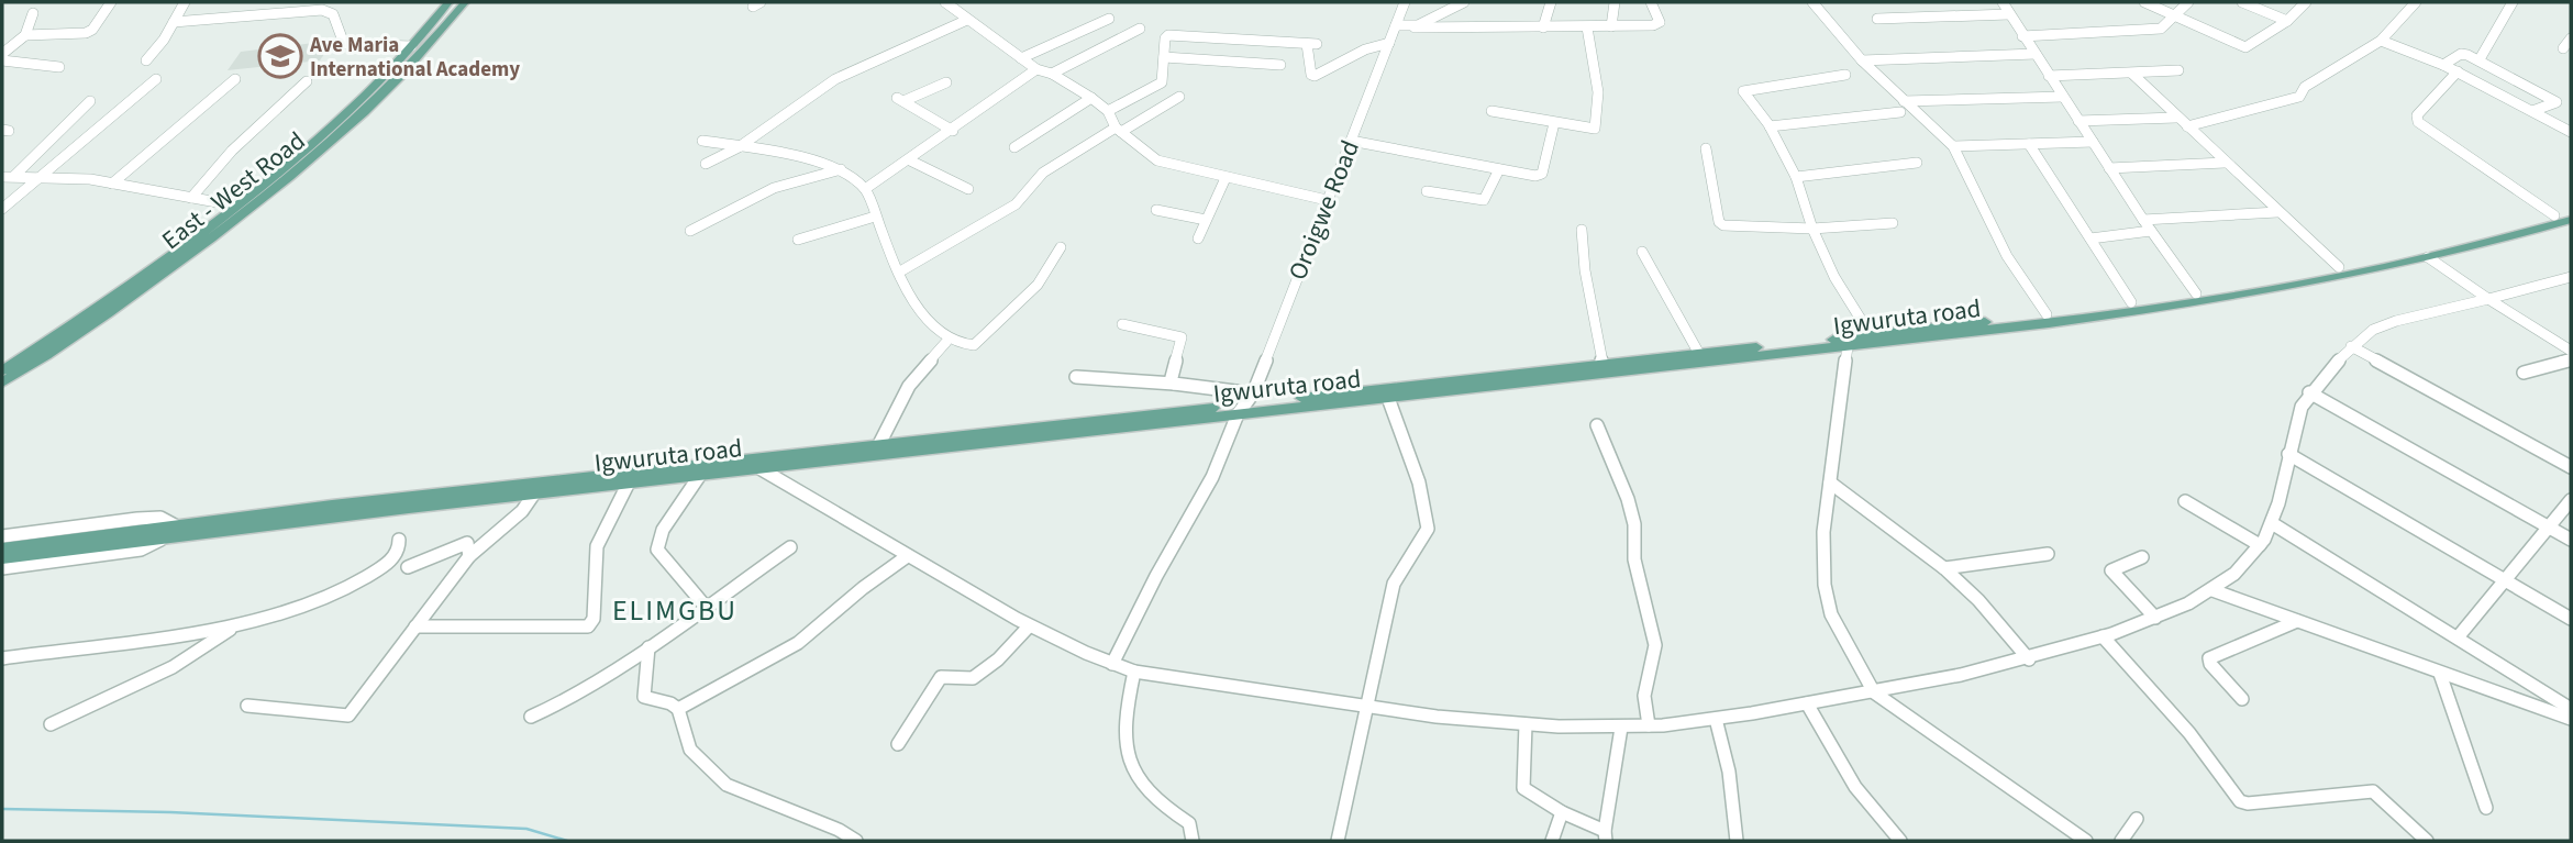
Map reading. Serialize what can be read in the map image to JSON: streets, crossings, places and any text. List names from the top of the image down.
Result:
{
  "streets": {
    "main road": ["East - West Road", "Igwuruta road"],
    "street": ["Oroigwe Road"]
  },
  "crossings": [
    ["Oroigwe Road", "Igwuruta road"]
  ],
  "districts": ["ELIMGBU"],
  "places": {
    "school or university": ["Ave Maria International Academy"]
  }
}
